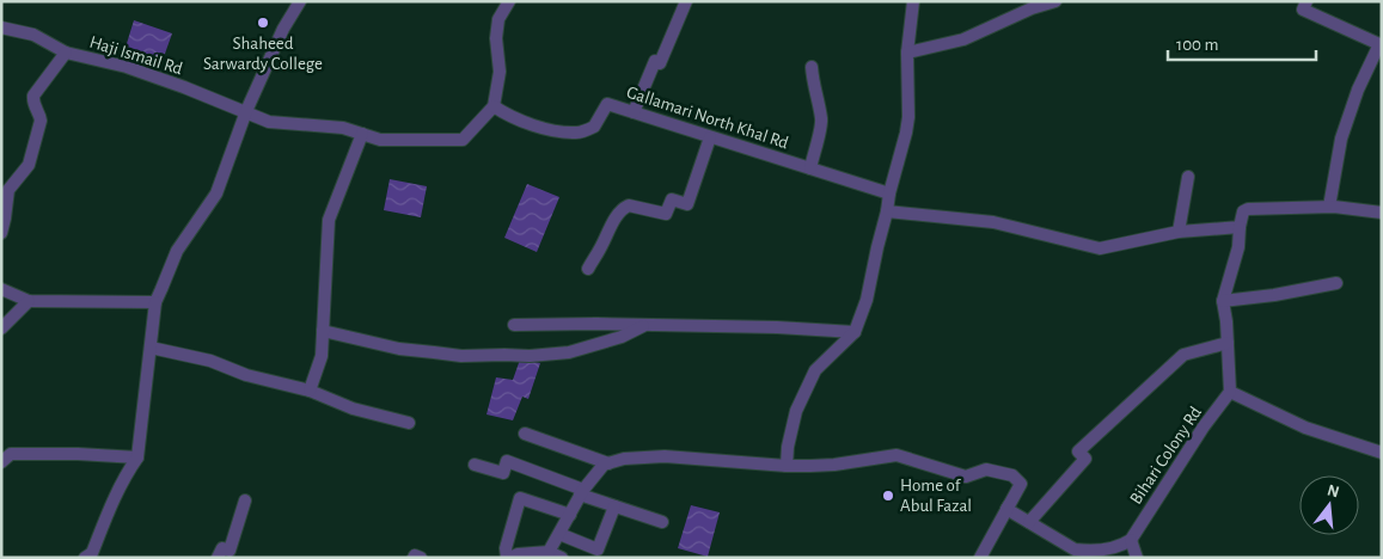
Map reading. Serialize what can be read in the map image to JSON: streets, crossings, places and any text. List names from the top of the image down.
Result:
{
  "streets": {
    "street": ["Haji Ismail Rd", "Gallamari North Khal Rd", "Bihari Colony Rd"]
  },
  "crossings": [
    ["Haji Ismail Rd", "Gallamari North Khal Rd"]
  ],
  "places": ["Shaheed Sarwardy College", "Home of Abul Fazal"],
  "scale_bar": "100 m",
  "north": "top"
}
